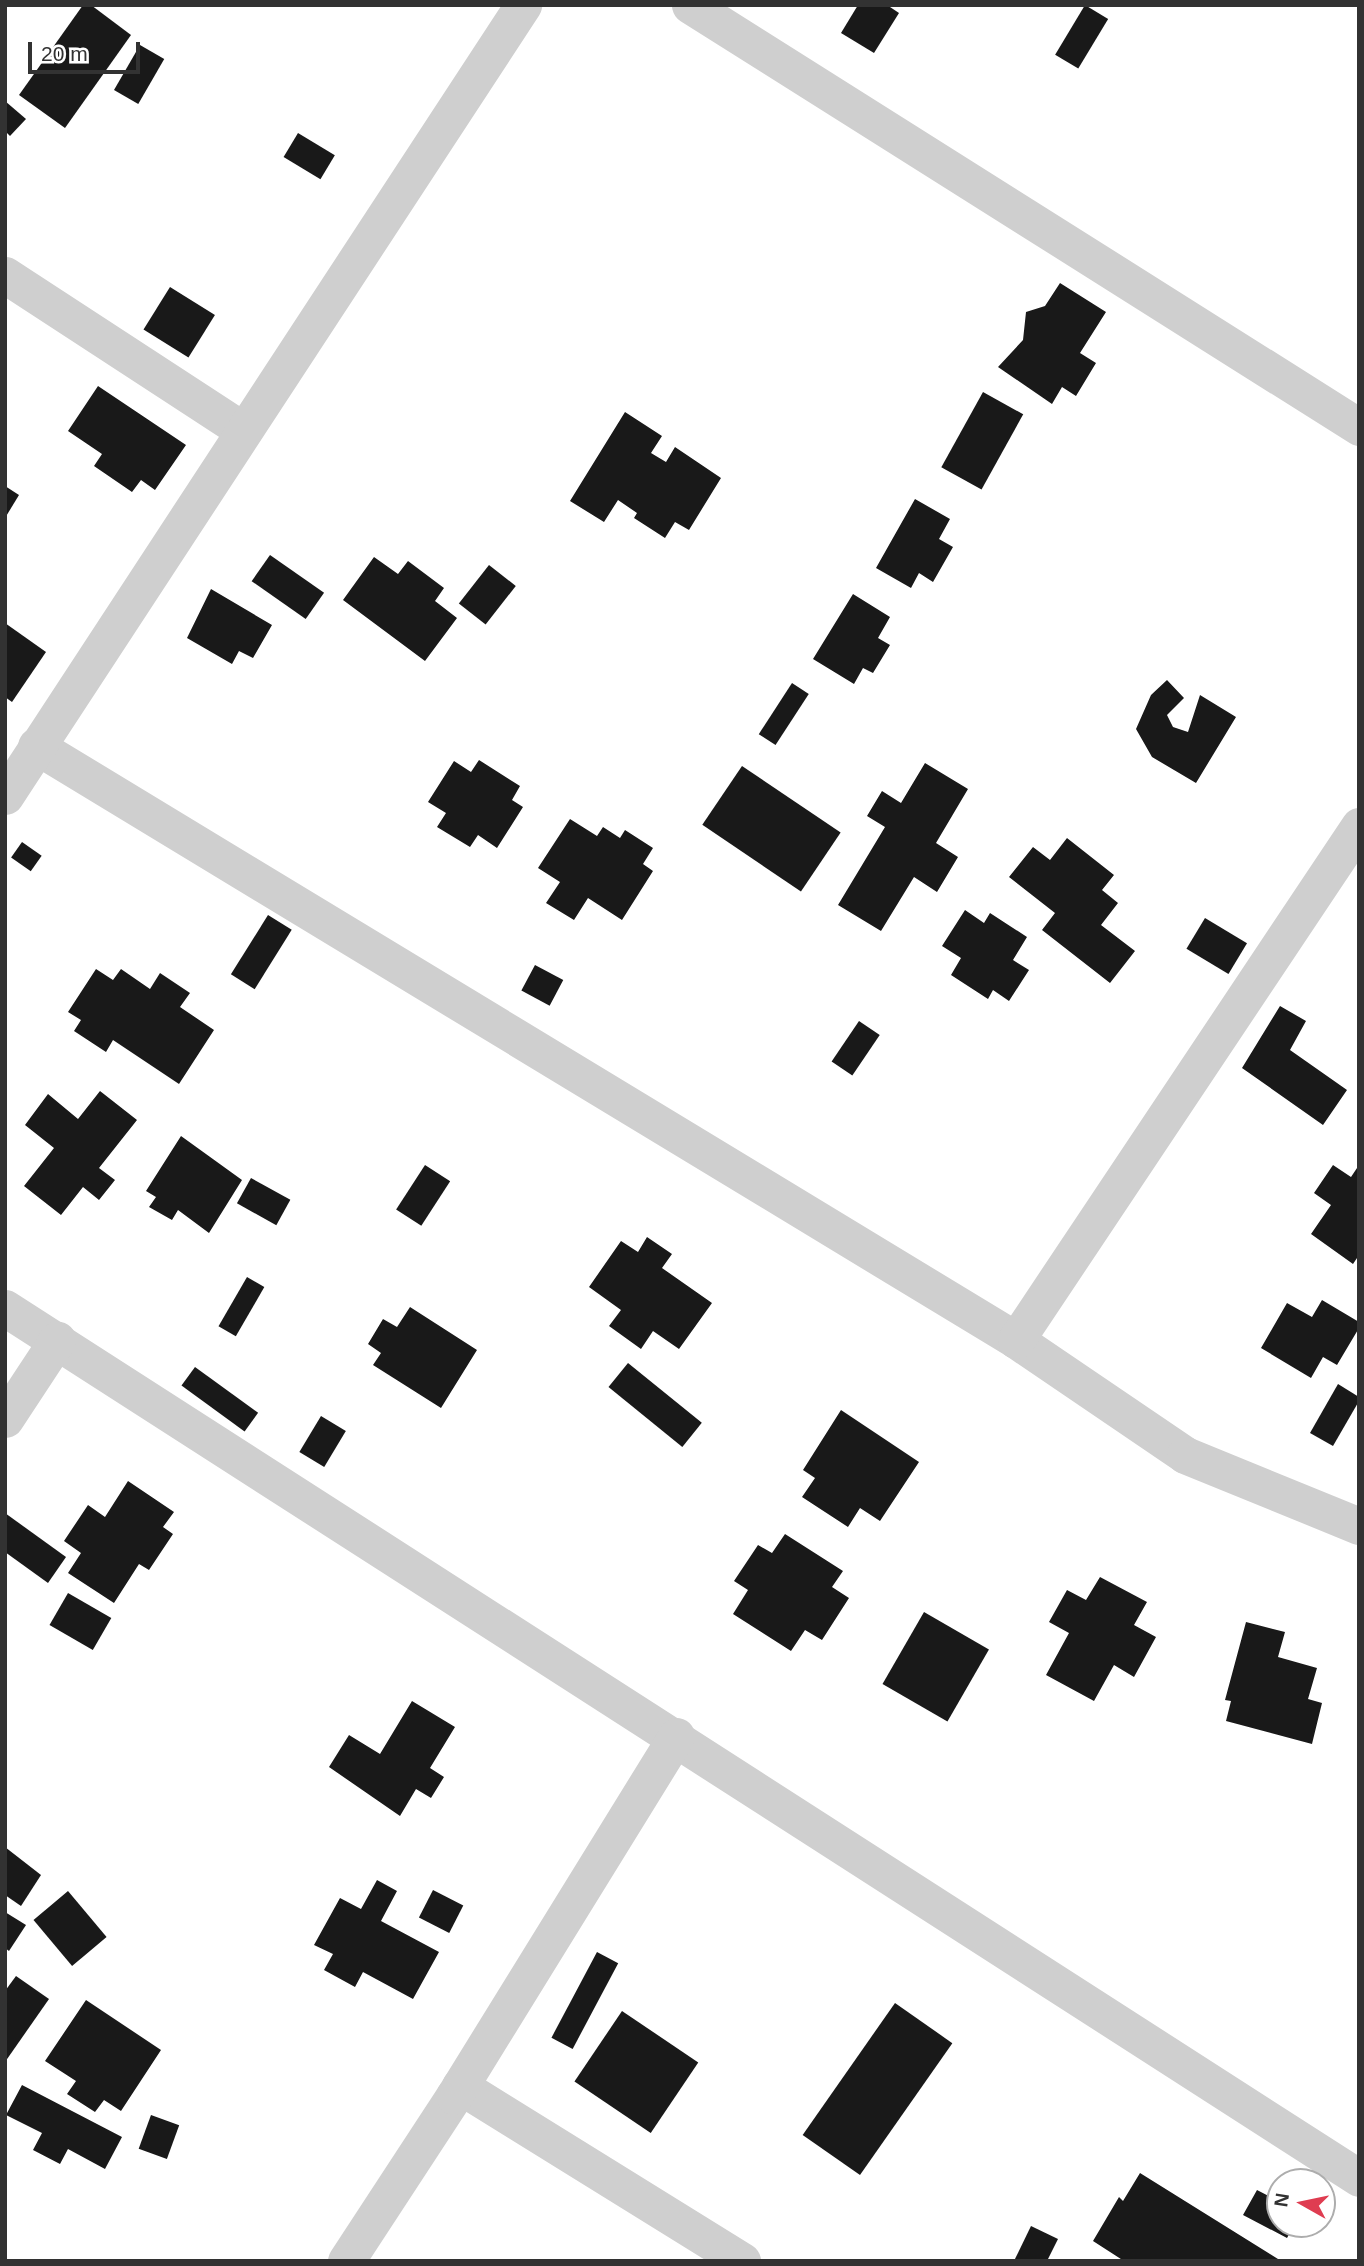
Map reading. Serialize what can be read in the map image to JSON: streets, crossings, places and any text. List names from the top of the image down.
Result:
{
  "scale_bar": "20 m",
  "north": "left"
}
